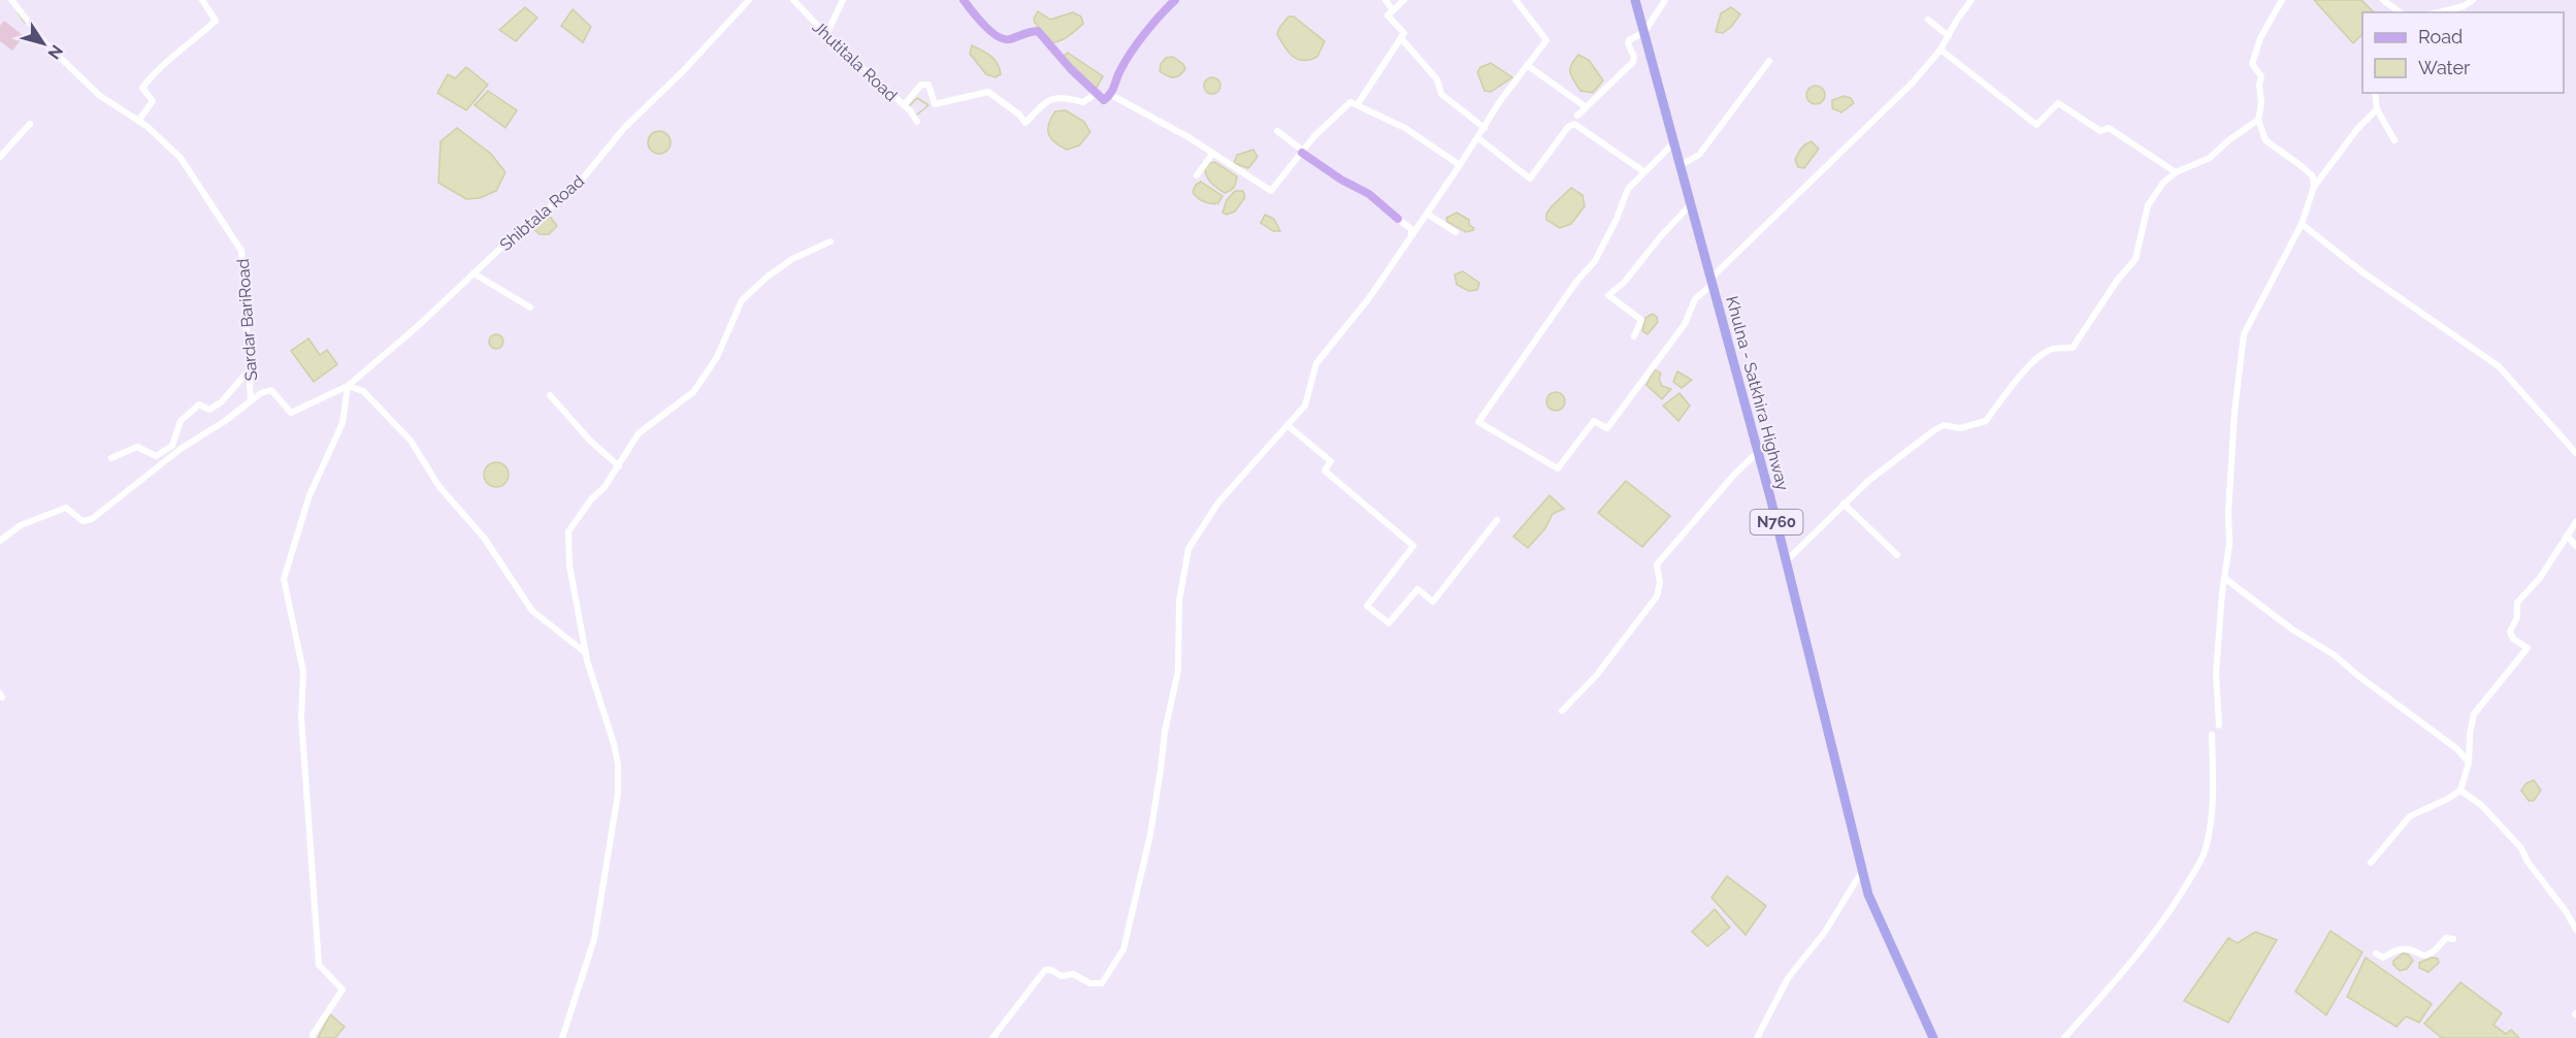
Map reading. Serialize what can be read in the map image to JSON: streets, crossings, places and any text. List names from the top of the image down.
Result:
{
  "streets": {
    "highway": ["Khulna - Satkhira Highway", "N760"],
    "street": ["Jhutitala Road", "Shibtala Road", "Sardar BariRoad"]
  },
  "crossings": [
    ["Shibtala Road", "Sardar BariRoad"]
  ],
  "legend": ["Road", "Water"],
  "north": "bottom right"
}
